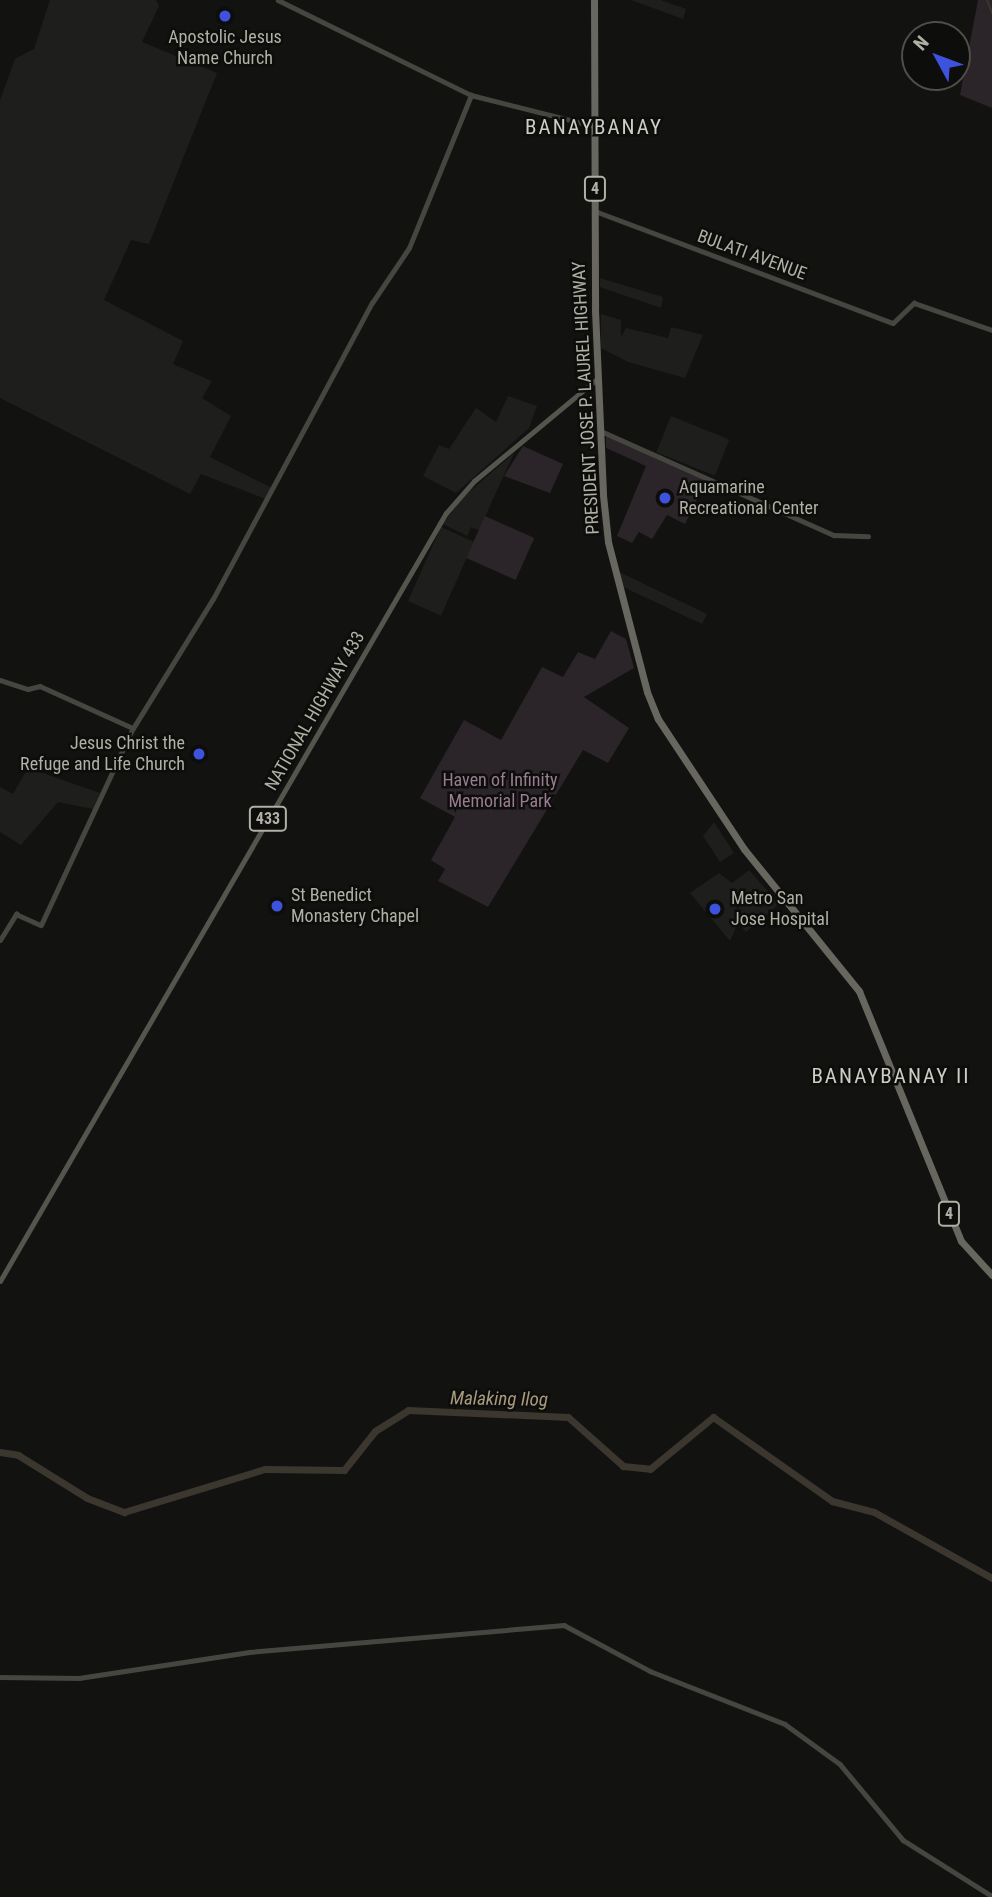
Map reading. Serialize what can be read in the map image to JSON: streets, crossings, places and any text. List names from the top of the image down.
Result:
{
  "streets": {
    "highway": ["4", "PRESIDENT JOSE P. LAUREL HIGHWAY"],
    "main road": ["NATIONAL HIGHWAY 433", "433"],
    "street": ["BULATI AVENUE"]
  },
  "crossings": [
    ["BULATI AVENUE", "PRESIDENT JOSE P. LAUREL HIGHWAY"],
    ["PRESIDENT JOSE P. LAUREL HIGHWAY", "NATIONAL HIGHWAY 433"]
  ],
  "districts": ["BANAYBANAY", "BANAYBANAY II"],
  "water": ["Malaking Ilog"],
  "parks": ["Haven of Infinity Memorial Park"],
  "places": [
    "Apostolic Jesus Name Church",
    "Aquamarine Recreational Center",
    "Jesus Christ the Refuge and Life Church",
    "St Benedict Monastery Chapel",
    "Metro San Jose Hospital"
  ],
  "north": "top left"
}
